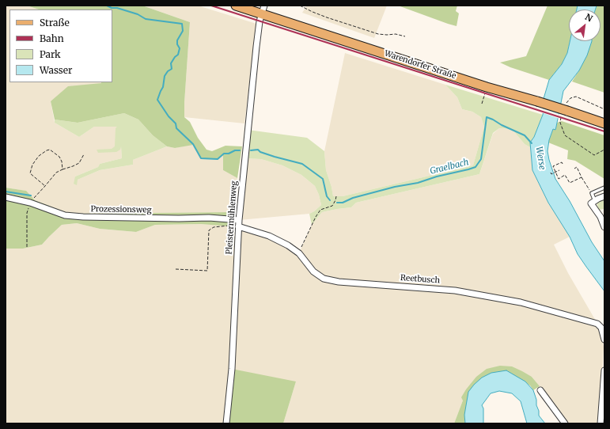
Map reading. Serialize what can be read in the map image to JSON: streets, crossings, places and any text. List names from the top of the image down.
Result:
{
  "streets": {
    "main road": ["Warendorfer Straße"],
    "street": ["Prozessionsweg", "Pleistermühlenweg", "Reetbusch"]
  },
  "crossings": [
    ["Warendorfer Straße", "Pleistermühlenweg"],
    ["Prozessionsweg", "Pleistermühlenweg"],
    ["Pleistermühlenweg", "Reetbusch"]
  ],
  "water": ["Werse", "Graelbach"],
  "legend": [
    "Straße",
    "Bahn",
    "Park",
    "Wasser"
  ],
  "north": "top right"
}
